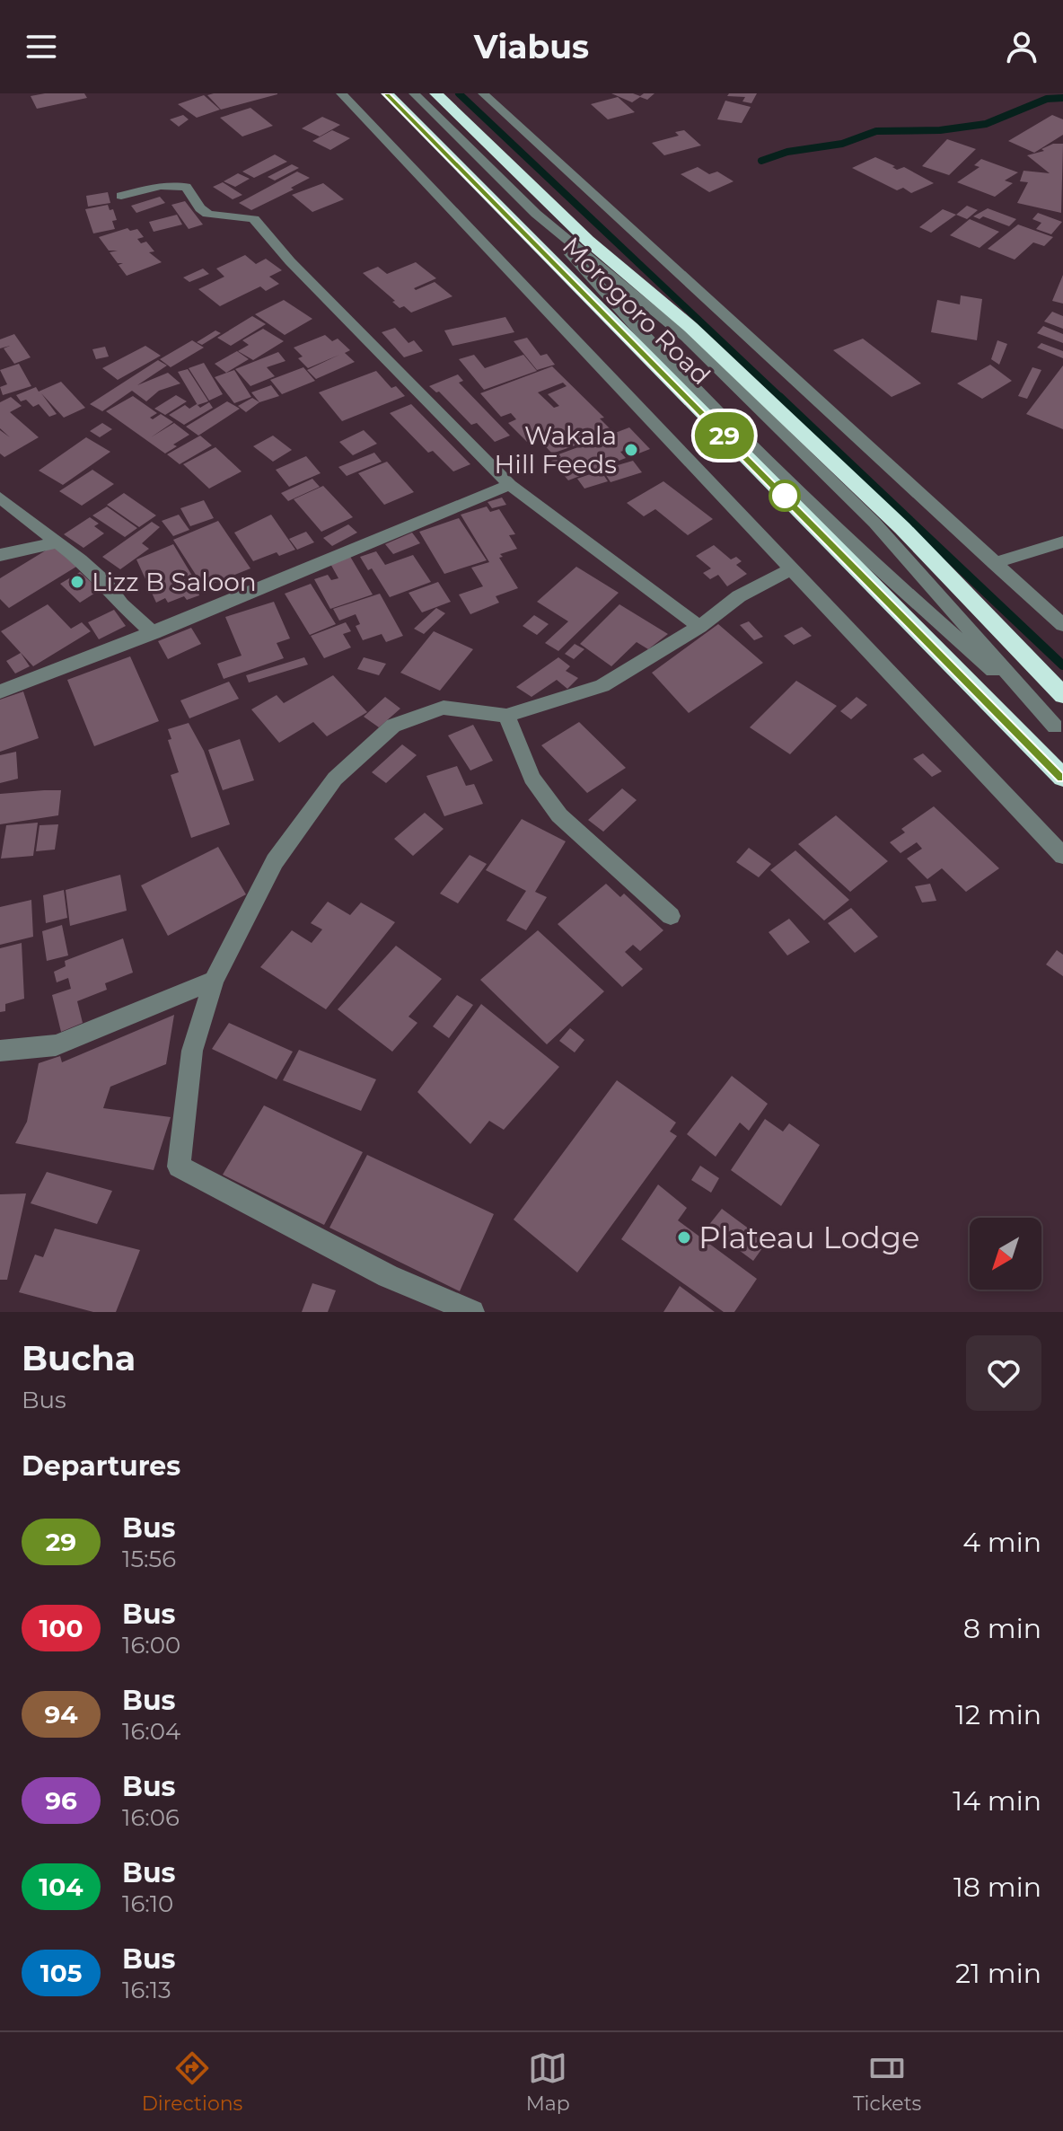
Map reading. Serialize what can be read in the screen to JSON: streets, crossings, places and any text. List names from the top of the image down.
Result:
{
  "streets": {
    "highway": ["Morogoro Road"]
  },
  "places": ["Wakala Hill Feeds", "Lizz B Saloon", "Plateau Lodge"],
  "lines": ["bus line 29"],
  "north": "bottom left",
  "page": {
    "header": "Viabus",
    "on_map": "29",
    "heading": [
      ["Bucha", "Bus"],
      "Departures"
    ],
    "list": [
      {
        "mark": "29",
        "name": "Bus",
        "note": "15:56",
        "value": "4 min"
      },
      {
        "mark": "100",
        "name": "Bus",
        "note": "16:00",
        "value": "8 min"
      },
      {
        "mark": "94",
        "name": "Bus",
        "note": "16:04",
        "value": "12 min"
      },
      {
        "mark": "96",
        "name": "Bus",
        "note": "16:06",
        "value": "14 min"
      },
      {
        "mark": "104",
        "name": "Bus",
        "note": "16:10",
        "value": "18 min"
      },
      {
        "mark": "105",
        "name": "Bus",
        "note": "16:13",
        "value": "21 min"
      }
    ],
    "tabs": ["Directions", "Map", "Tickets"]
  }
}
